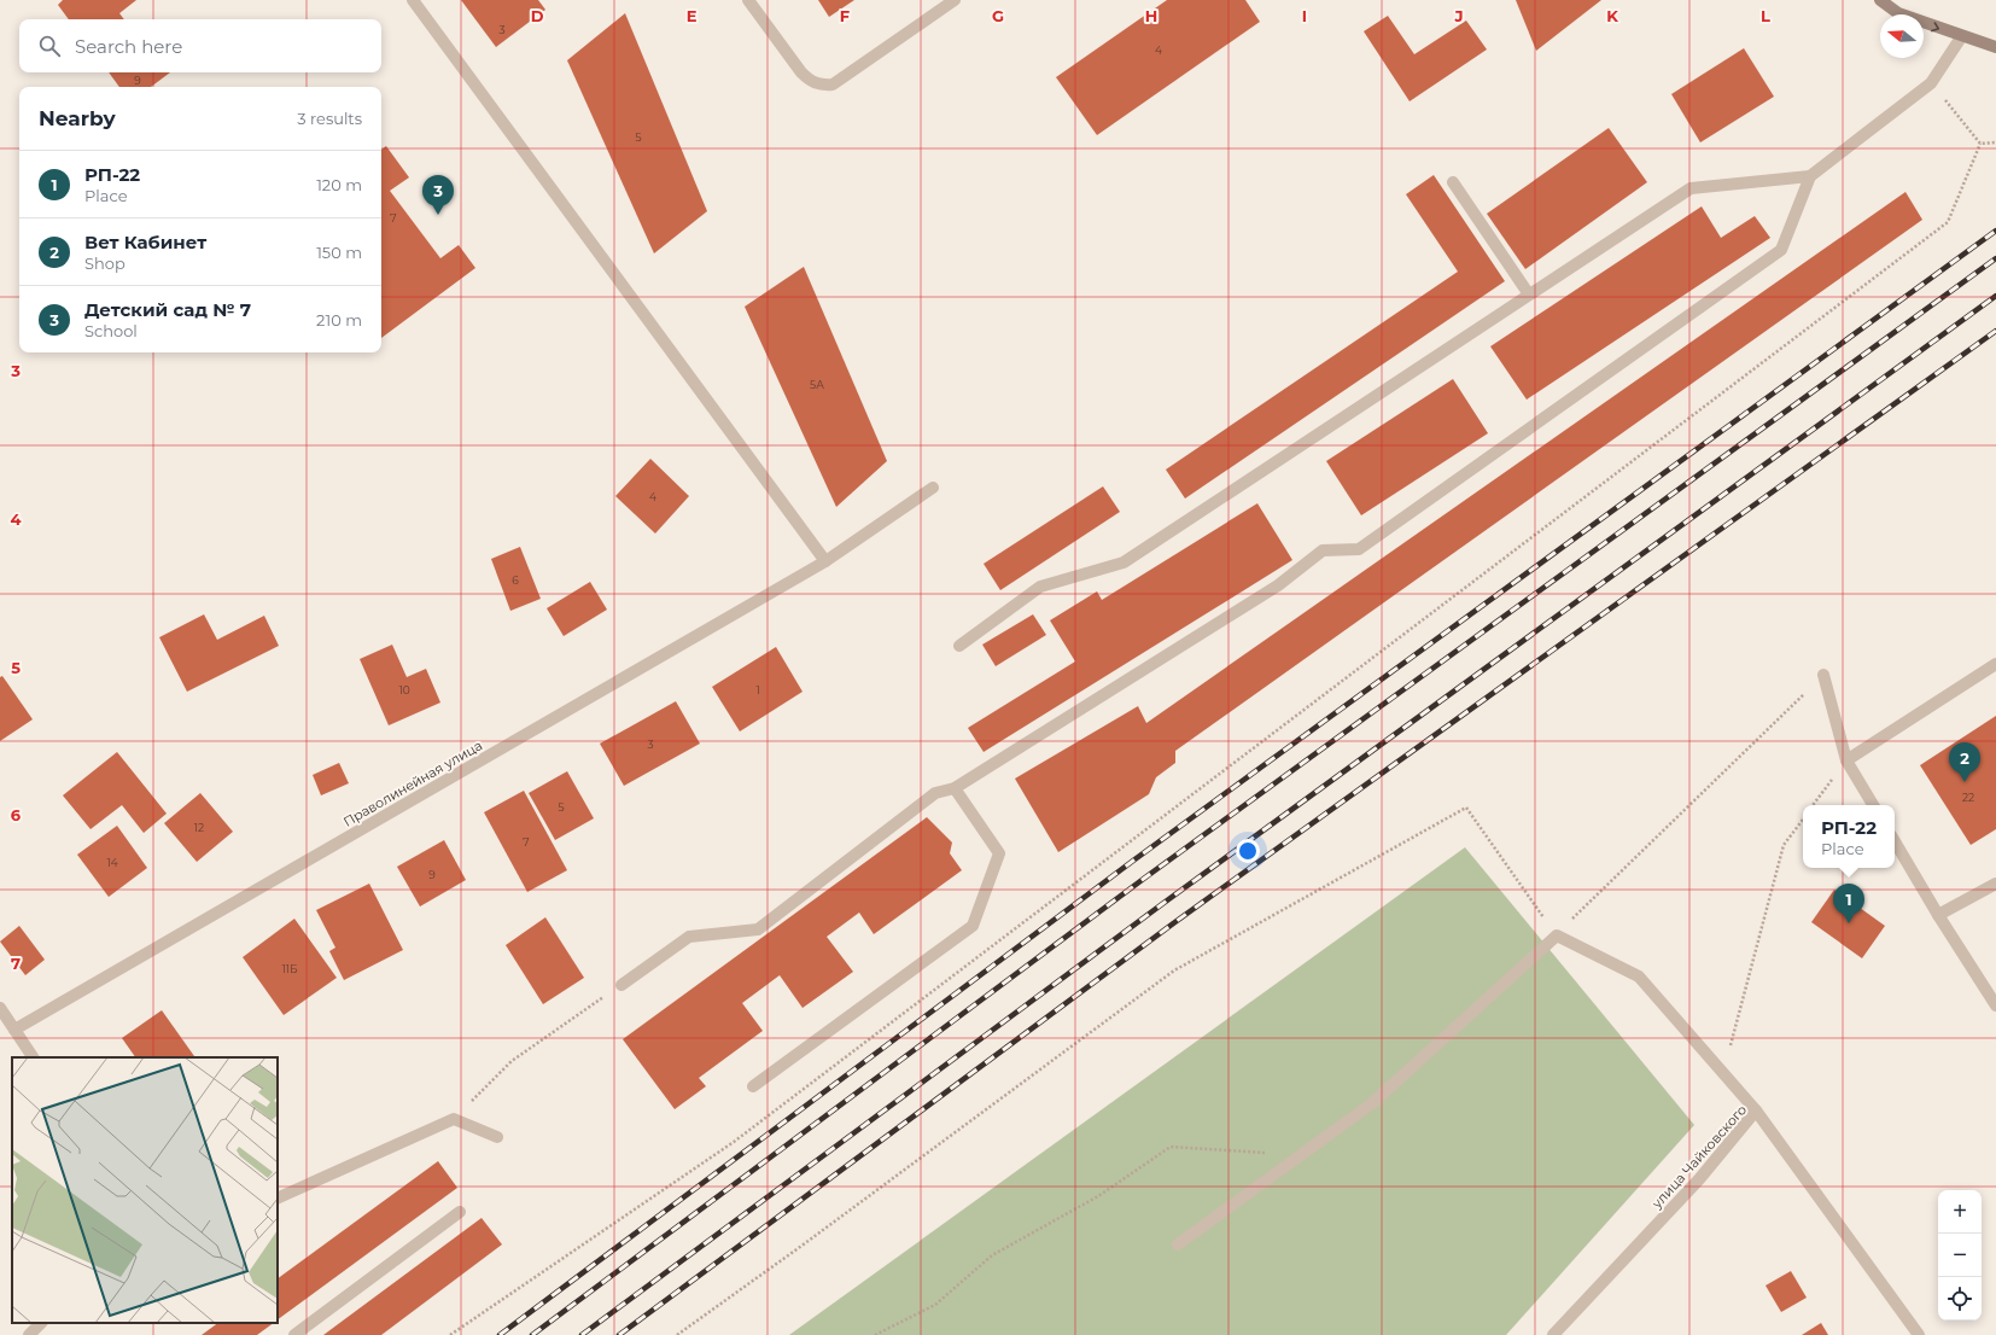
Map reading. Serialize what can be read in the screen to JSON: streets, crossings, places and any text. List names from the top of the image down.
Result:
{
  "streets": {
    "street": ["Праволинейная улица", "улица Чайковского"]
  },
  "house_numbers": [
    "3",
    "4",
    "9",
    "5",
    "7",
    "5А",
    "4",
    "6",
    "10",
    "1",
    "3",
    "22",
    "5",
    "12",
    "7",
    "14",
    "9",
    "11Б"
  ],
  "north": "left",
  "page": {
    "search": "Search here",
    "heading": ["Nearby", "3 results"],
    "list": [
      {
        "mark": "1",
        "name": "РП-22",
        "note": "Place",
        "value": "120 m"
      },
      {
        "mark": "2",
        "name": "Вет Кабинет",
        "note": "Shop",
        "value": "150 m"
      },
      {
        "mark": "3",
        "name": "Детский сад № 7",
        "note": "School",
        "value": "210 m"
      }
    ],
    "pins": ["3", "2", "1"],
    "popup": ["РП-22", "Place"],
    "map_buttons": ["+", "−"]
  },
  "grid": {
    "columns": [
      "D",
      "E",
      "F",
      "G",
      "H",
      "I",
      "J",
      "K",
      "L"
    ],
    "rows": [
      "3",
      "4",
      "5",
      "6",
      "7"
    ]
  }
}
